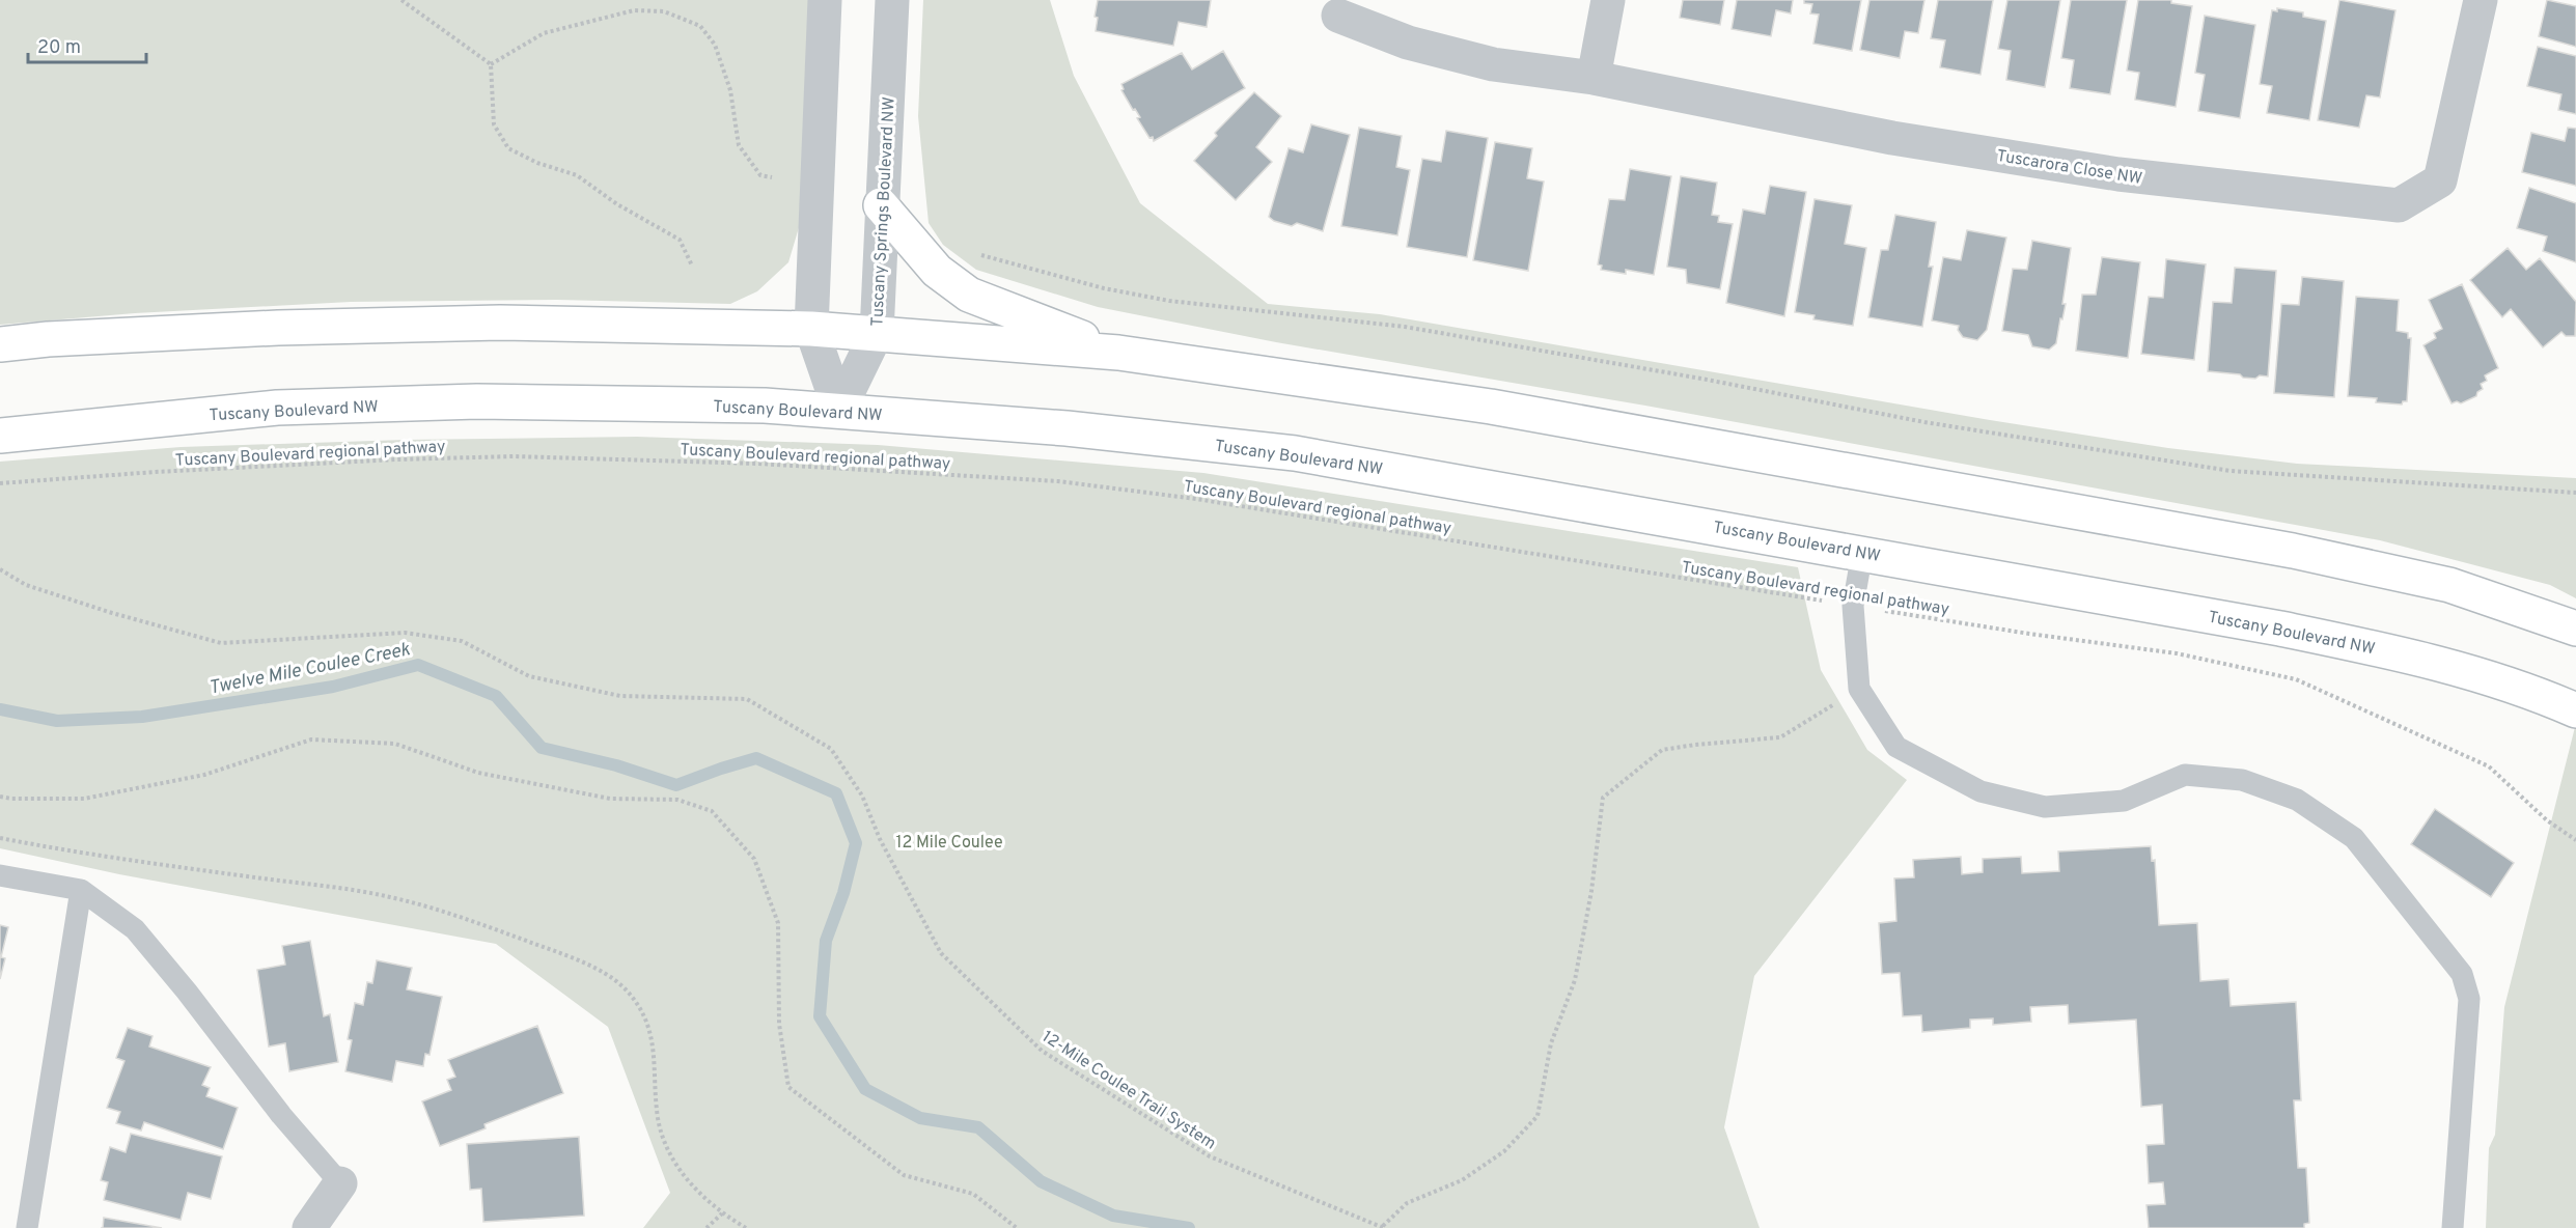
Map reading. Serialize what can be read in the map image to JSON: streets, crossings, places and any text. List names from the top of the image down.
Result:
{
  "streets": {
    "street": ["Tuscarora Close NW", "Tuscany Springs Boulevard NW", "Tuscany Boulevard NW"],
    "path": ["Tuscany Boulevard regional pathway", "12-Mile Coulee Trail System"]
  },
  "crossings": [
    ["Tuscany Springs Boulevard NW", "Tuscany Boulevard NW"]
  ],
  "water": ["Twelve Mile Coulee Creek"],
  "parks": ["12 Mile Coulee"],
  "scale_bar": "20 m"
}
